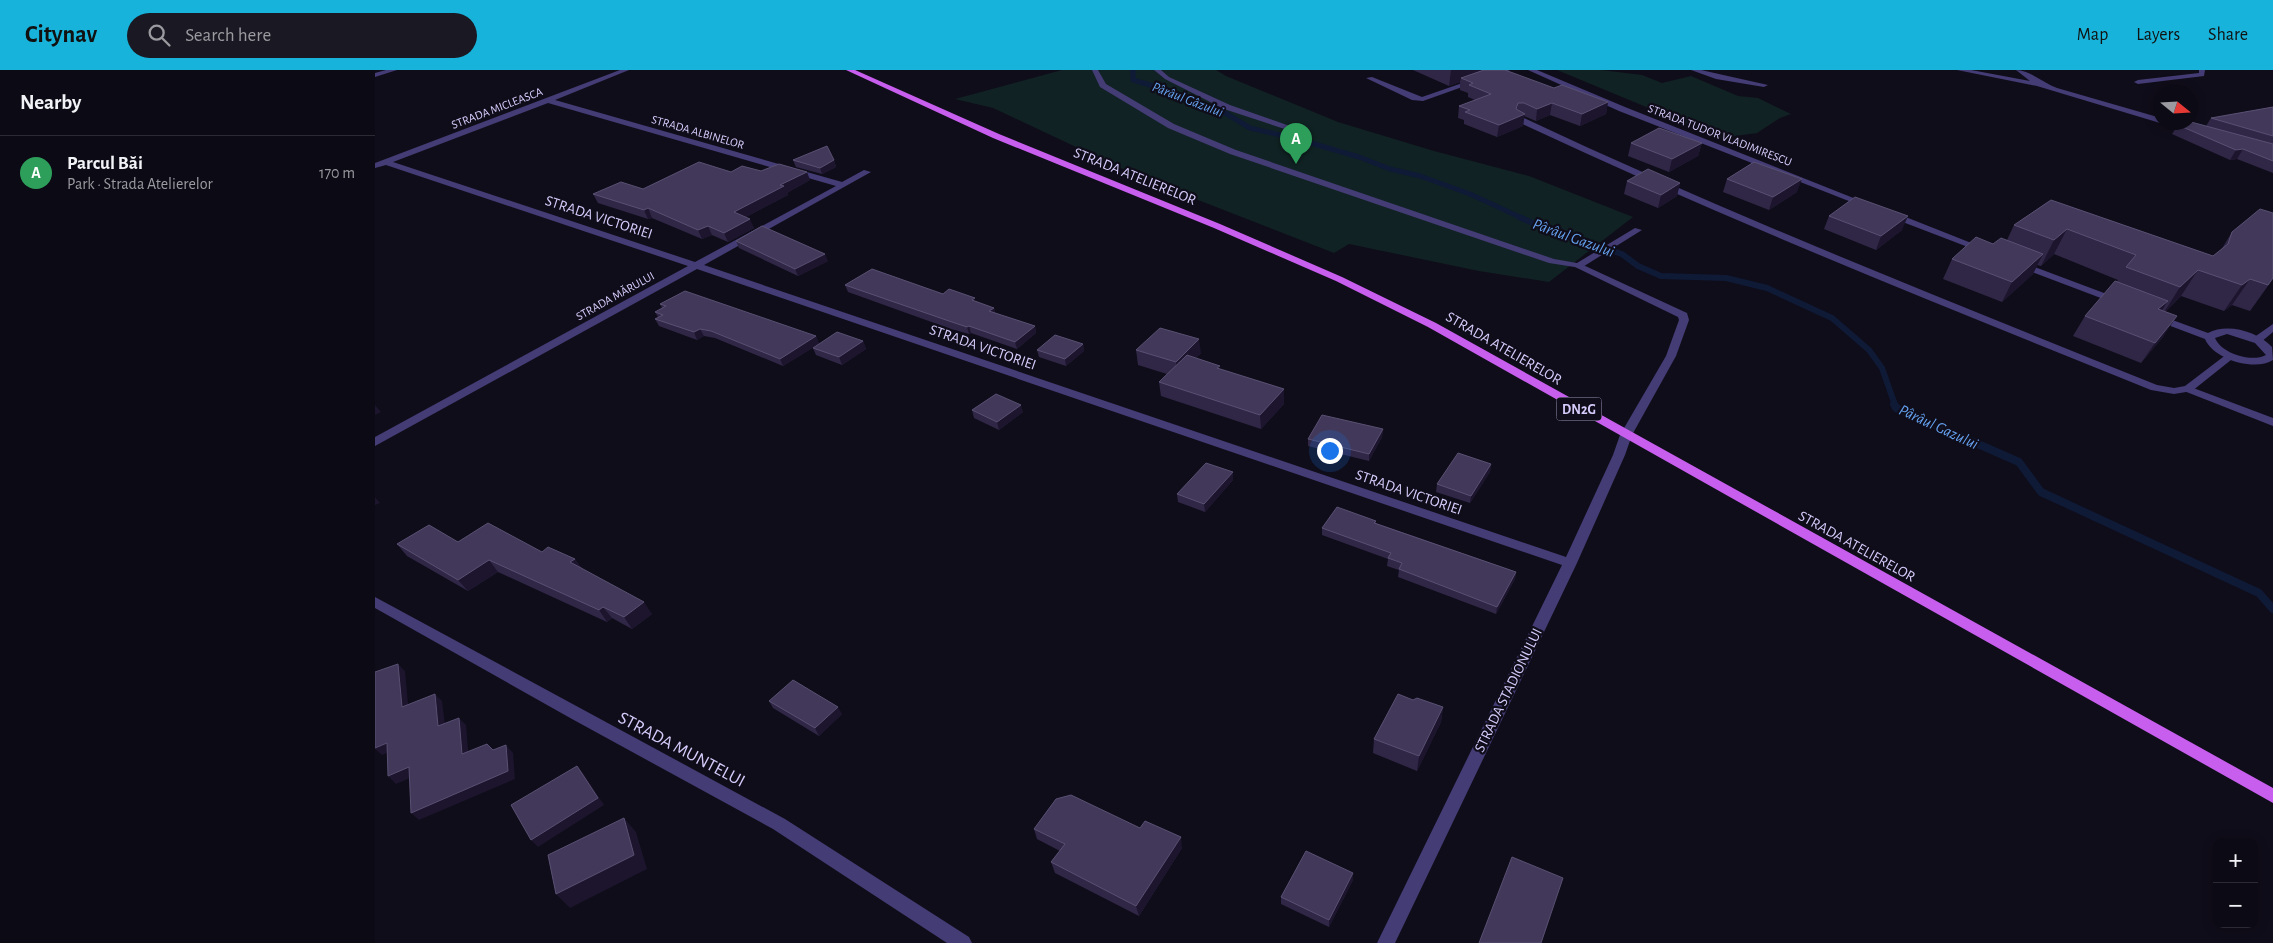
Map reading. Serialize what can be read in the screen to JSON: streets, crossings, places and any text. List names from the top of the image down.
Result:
{
  "streets": {
    "main road": ["STRADA ATELIERELOR", "DN2G"],
    "street": [
      "STRADA MICLEASCA",
      "STRADA ALBINELOR",
      "STRADA TUDOR VLADIMIRESCU",
      "STRADA VICTORIEI",
      "STRADA MĂRULUI",
      "STRADA STADIONULUI",
      "STRADA MUNTELUI"
    ]
  },
  "crossings": [
    ["STRADA MICLEASCA", "STRADA ALBINELOR"],
    ["STRADA MICLEASCA", "STRADA VICTORIEI"],
    ["STRADA ALBINELOR", "STRADA MĂRULUI"],
    ["STRADA ATELIERELOR", "STRADA STADIONULUI"],
    ["STRADA VICTORIEI", "STRADA MĂRULUI"],
    ["STRADA VICTORIEI", "STRADA STADIONULUI"]
  ],
  "water": ["Pârâul Gâzului", "Pârâul Gazului"],
  "north": "right",
  "page": {
    "header": "Citynav",
    "search": "Search here",
    "nav": ["Map", "Layers", "Share"],
    "heading": "Nearby",
    "pins": "A",
    "list": [
      {
        "mark": "A",
        "name": "Parcul Băi",
        "note": "Park · Strada Atelierelor",
        "value": "170 m"
      }
    ],
    "map_buttons": ["+", "−"]
  }
}
